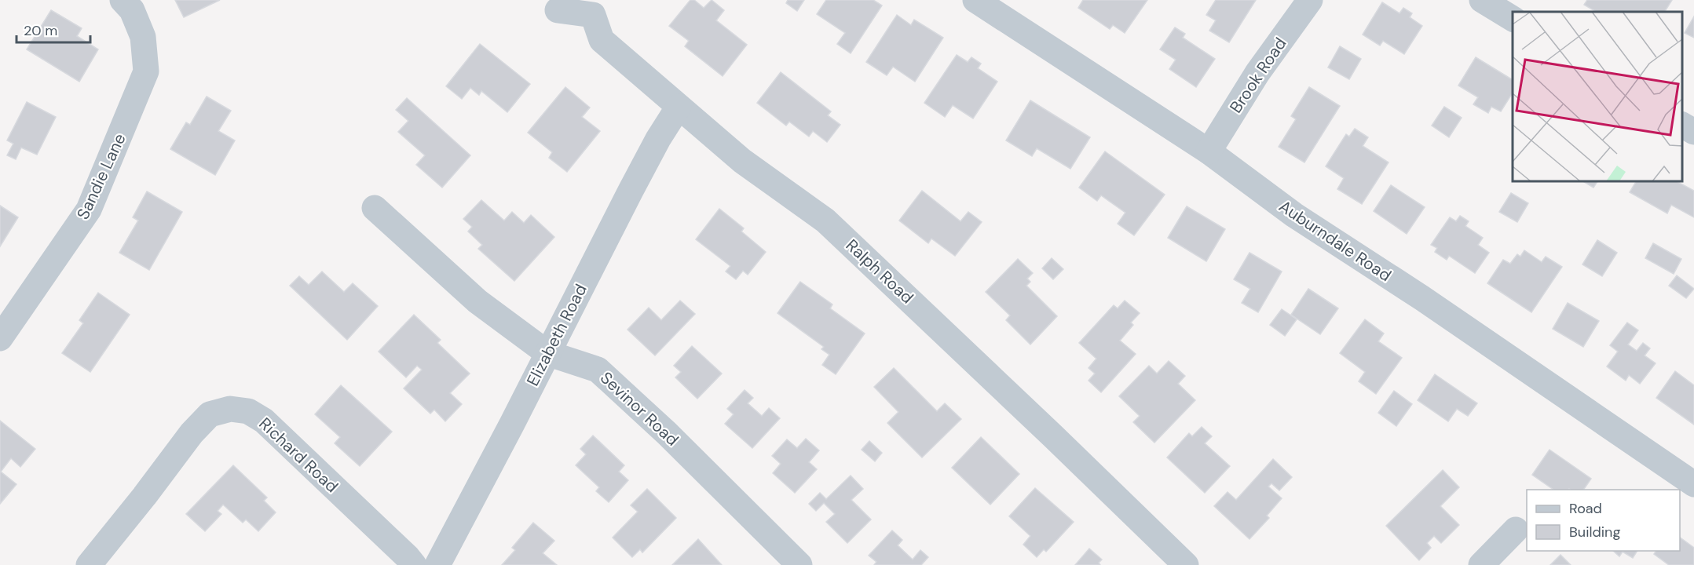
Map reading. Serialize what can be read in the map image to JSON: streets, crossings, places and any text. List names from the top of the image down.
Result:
{
  "streets": {
    "street": [
      "Brook Road",
      "Sandie Lane",
      "Auburndale Road",
      "Ralph Road",
      "Elizabeth Road",
      "Sevinor Road",
      "Richard Road"
    ]
  },
  "crossings": [
    ["Brook Road", "Auburndale Road"],
    ["Ralph Road", "Elizabeth Road"],
    ["Elizabeth Road", "Sevinor Road"]
  ],
  "legend": ["Road", "Building"],
  "scale_bar": "20 m"
}
